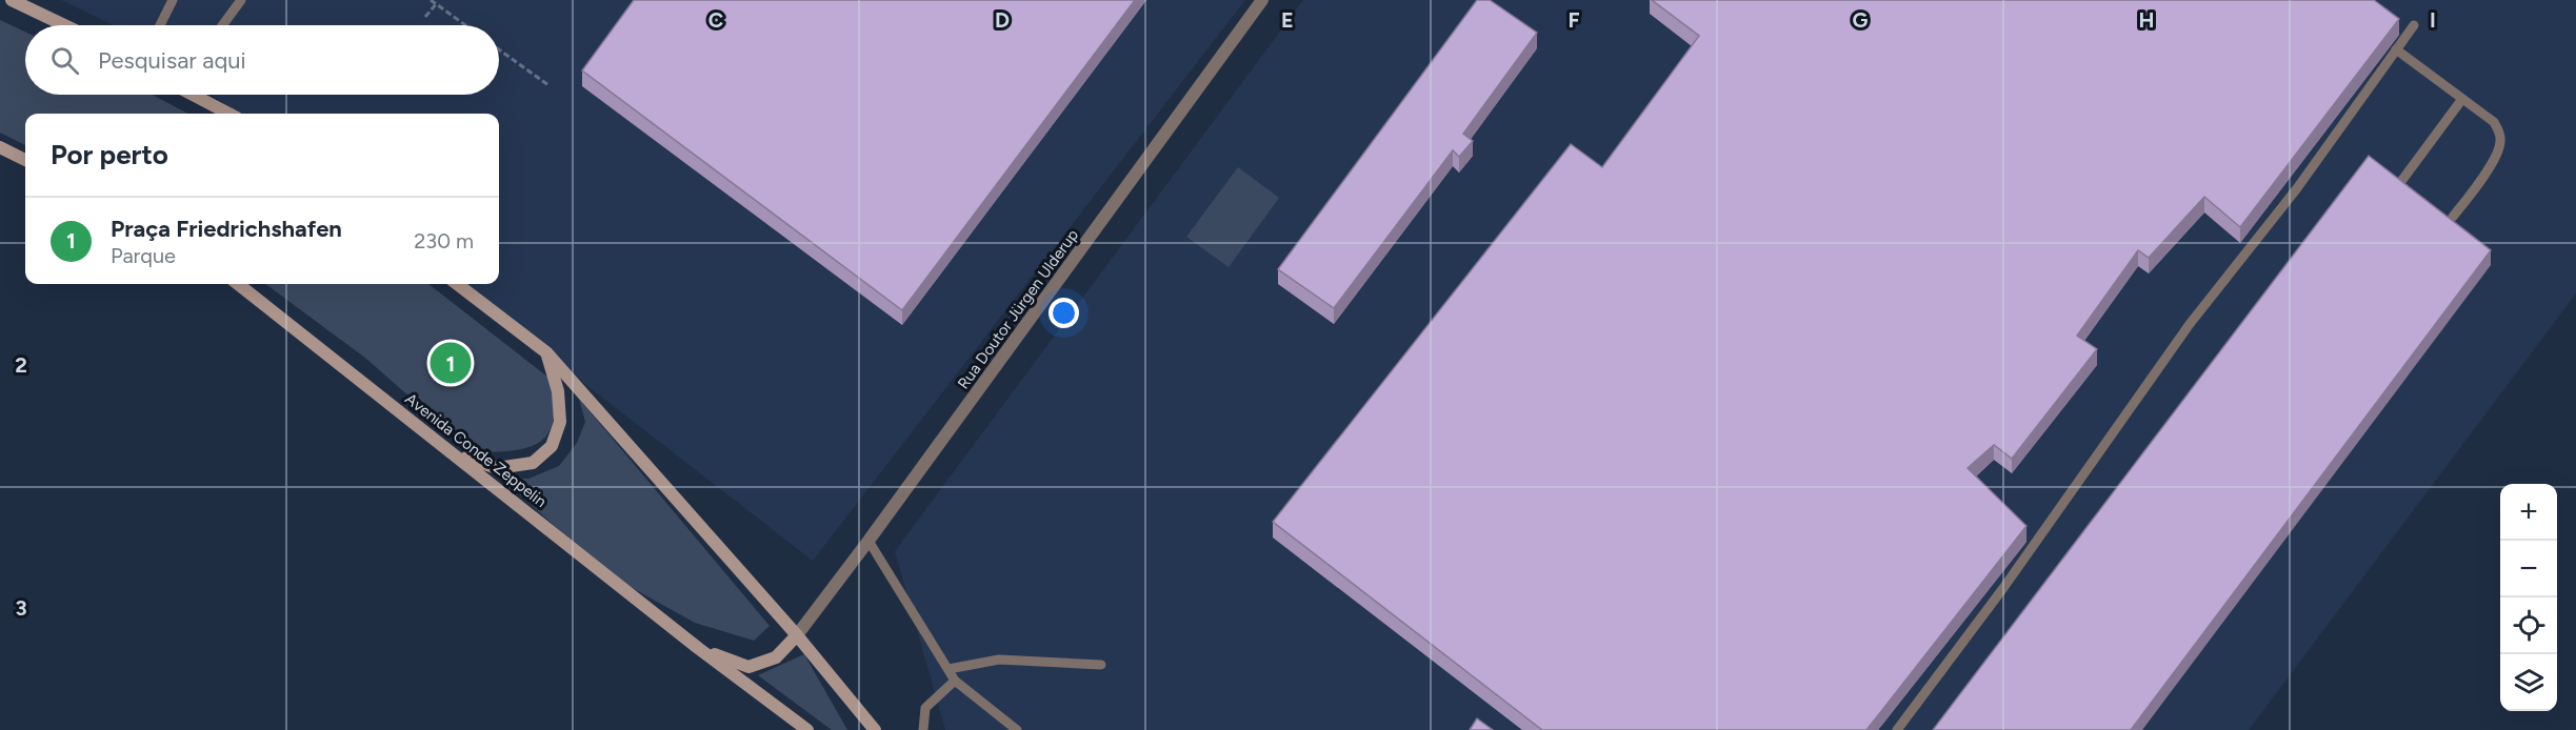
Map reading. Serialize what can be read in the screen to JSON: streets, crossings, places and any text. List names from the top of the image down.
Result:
{
  "streets": {
    "main road": ["Avenida Conde Zeppelin"],
    "street": ["Rua Doutor Jürgen Ulderup"]
  },
  "page": {
    "search": "Pesquisar aqui",
    "heading": "Por perto",
    "list": [
      {
        "mark": "1",
        "name": "Praça Friedrichshafen",
        "note": "Parque",
        "value": "230 m"
      }
    ],
    "pins": "1",
    "map_buttons": ["+", "−"]
  },
  "grid": {
    "columns": [
      "C",
      "D",
      "E",
      "F",
      "G",
      "H",
      "I"
    ],
    "rows": ["2", "3"]
  }
}
